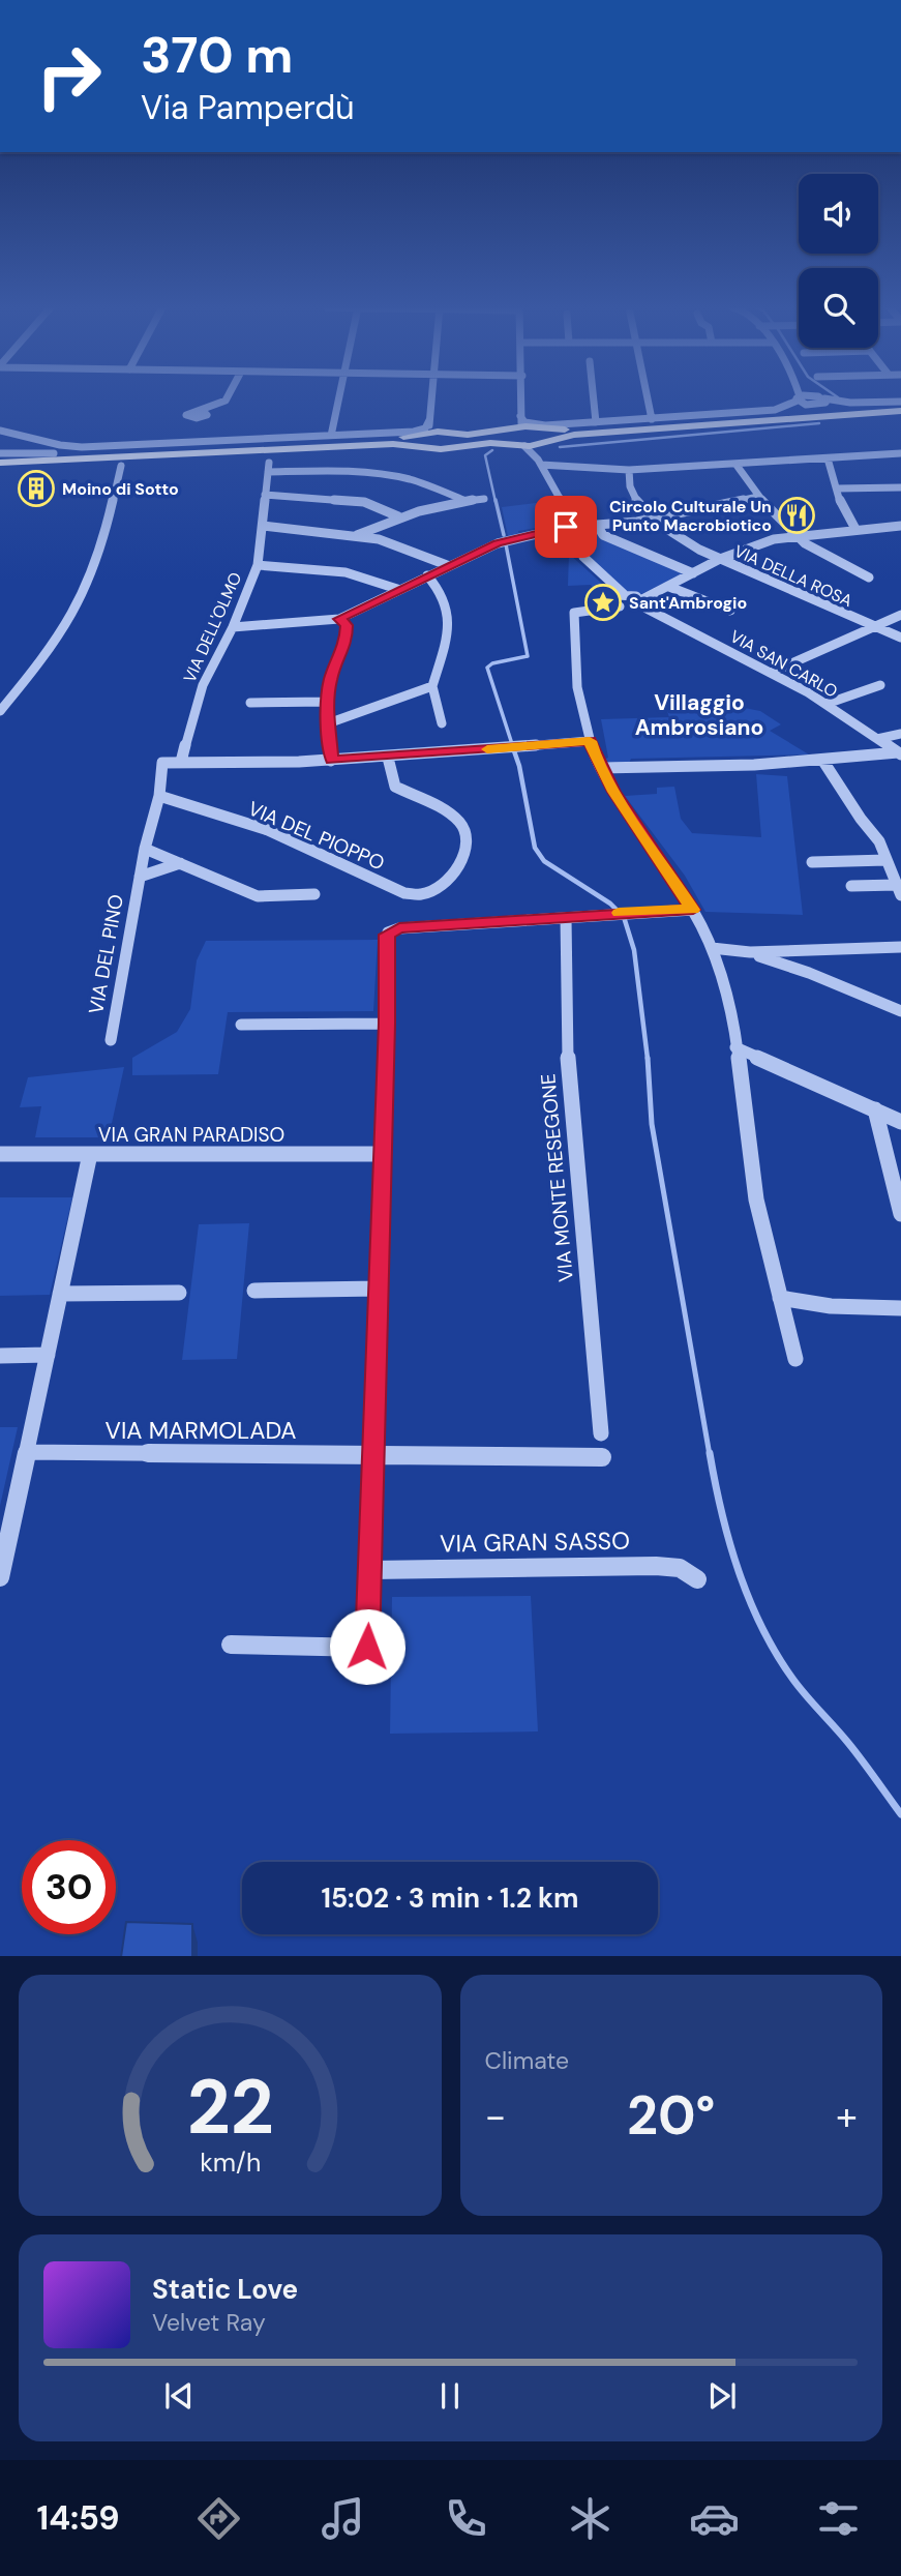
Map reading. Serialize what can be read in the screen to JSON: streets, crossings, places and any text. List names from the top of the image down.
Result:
{
  "streets": {
    "street": [
      "VIA DELLA ROSA",
      "VIA DELL'OLMO",
      "VIA SAN CARLO",
      "VIA DEL PIOPPO",
      "VIA DEL PINO",
      "VIA GRAN PARADISO",
      "VIA MONTE RESEGONE",
      "VIA MARMOLADA",
      "VIA GRAN SASSO"
    ]
  },
  "districts": ["Villaggio Ambrosiano"],
  "places": {
    "building": ["Moino di Sotto"],
    "restaurant": ["Circolo Culturale Un Punto Macrobiotico"],
    "place": ["Sant'Ambrogio"]
  },
  "page": {
    "turn": ["370 m", "Via Pamperdù"],
    "limit": "30",
    "trip": "15:02 · 3 min · 1.2 km",
    "tile": "Climate",
    "heat": ["−", "20°", "+"],
    "song": ["Static Love", "Velvet Ray"],
    "tabs": "14:59",
    "gauge": ["22", "km/h"]
  }
}
